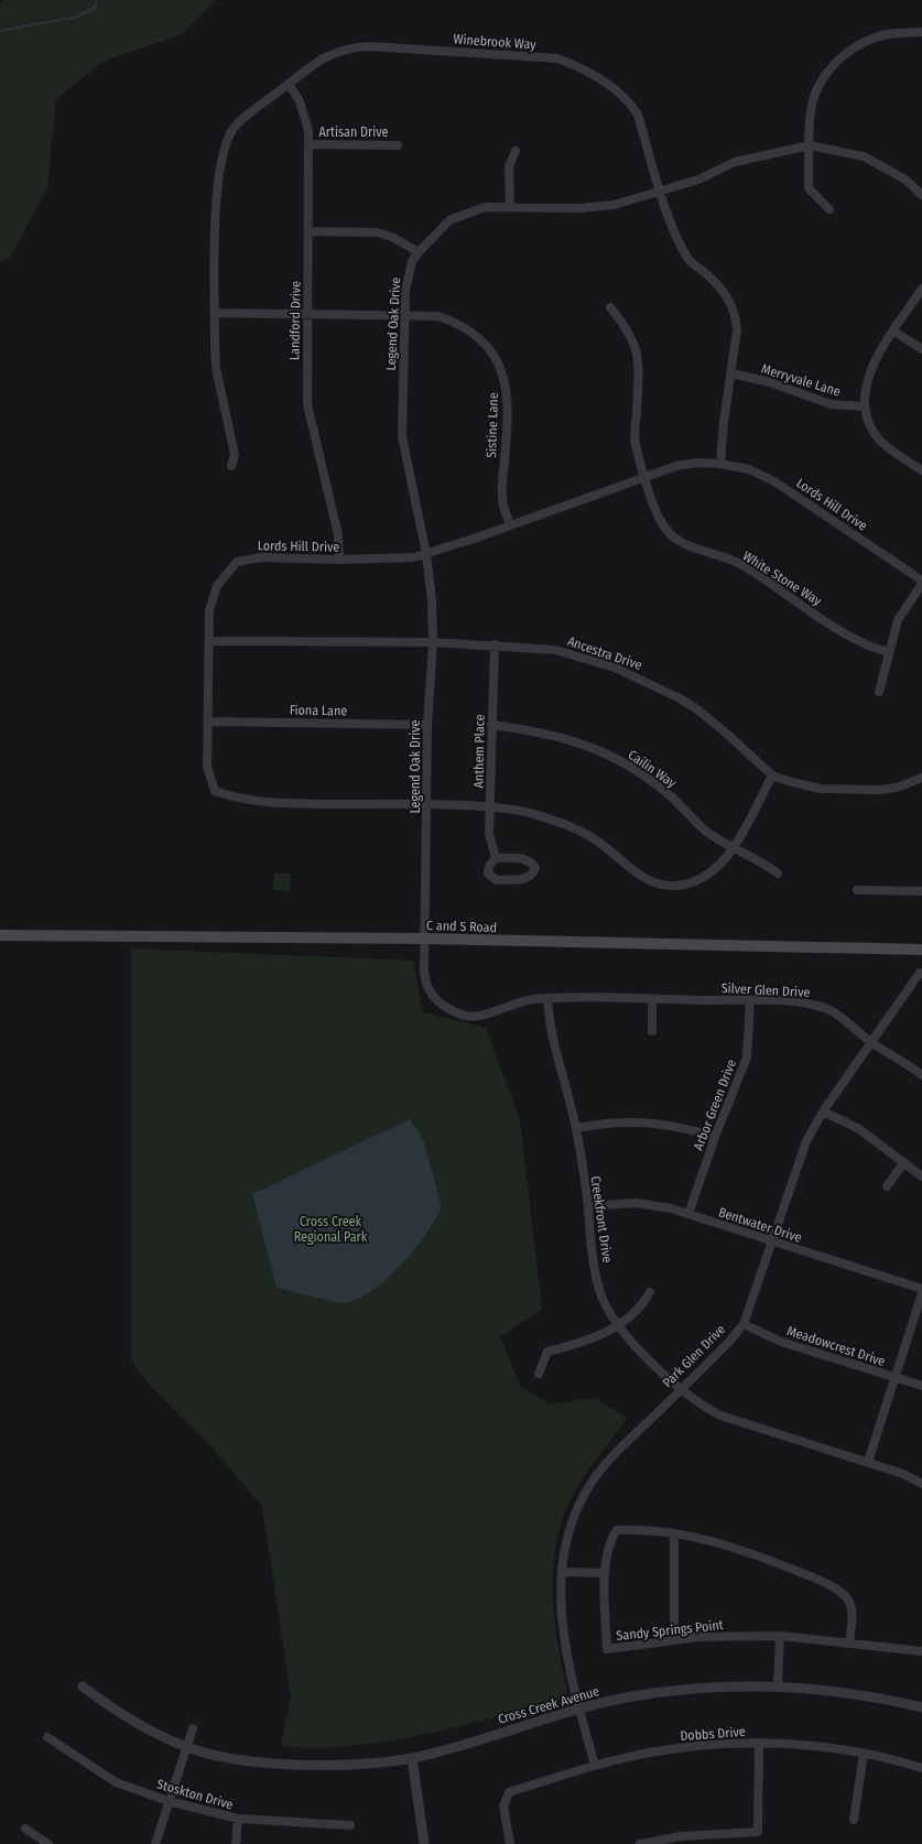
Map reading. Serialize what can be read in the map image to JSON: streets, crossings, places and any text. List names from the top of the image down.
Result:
{
  "streets": {
    "main road": ["C and S Road"],
    "street": [
      "Winebrook Way",
      "Artisan Drive",
      "Landford Drive",
      "Legend Oak Drive",
      "Merryvale Lane",
      "Sistine Lane",
      "Lords Hill Drive",
      "White Stone Way",
      "Ancestra Drive",
      "Fiona Lane",
      "Anthem Place",
      "Cailin Way",
      "Silver Glen Drive",
      "Arbor Green Drive",
      "Creekfront Drive",
      "Bentwater Drive",
      "Meadowcrest Drive",
      "Park Glen Drive",
      "Sandy Springs Point",
      "Cross Creek Avenue",
      "Dobbs Drive",
      "Stoskton Drive"
    ]
  },
  "crossings": [
    ["Winebrook Way", "Landford Drive"],
    ["Winebrook Way", "Legend Oak Drive"],
    ["Winebrook Way", "Merryvale Lane"],
    ["Winebrook Way", "Sistine Lane"],
    ["Winebrook Way", "Lords Hill Drive"],
    ["Artisan Drive", "Landford Drive"],
    ["Landford Drive", "Sistine Lane"],
    ["Landford Drive", "Lords Hill Drive"],
    ["Legend Oak Drive", "Sistine Lane"],
    ["Legend Oak Drive", "Lords Hill Drive"],
    ["Legend Oak Drive", "Ancestra Drive"],
    ["Legend Oak Drive", "Fiona Lane"],
    ["Legend Oak Drive", "C and S Road"],
    ["Legend Oak Drive", "Silver Glen Drive"],
    ["Sistine Lane", "Lords Hill Drive"],
    ["Lords Hill Drive", "White Stone Way"],
    ["Lords Hill Drive", "Ancestra Drive"],
    ["Lords Hill Drive", "Fiona Lane"],
    ["Ancestra Drive", "Anthem Place"],
    ["Anthem Place", "Cailin Way"],
    ["C and S Road", "Silver Glen Drive"],
    ["Silver Glen Drive", "Arbor Green Drive"],
    ["Silver Glen Drive", "Creekfront Drive"],
    ["Silver Glen Drive", "Park Glen Drive"],
    ["Arbor Green Drive", "Bentwater Drive"],
    ["Creekfront Drive", "Bentwater Drive"],
    ["Creekfront Drive", "Park Glen Drive"],
    ["Bentwater Drive", "Park Glen Drive"],
    ["Meadowcrest Drive", "Park Glen Drive"],
    ["Park Glen Drive", "Cross Creek Avenue"],
    ["Park Glen Drive", "Dobbs Drive"]
  ],
  "parks": ["Cross Creek Regional Park"]
}
